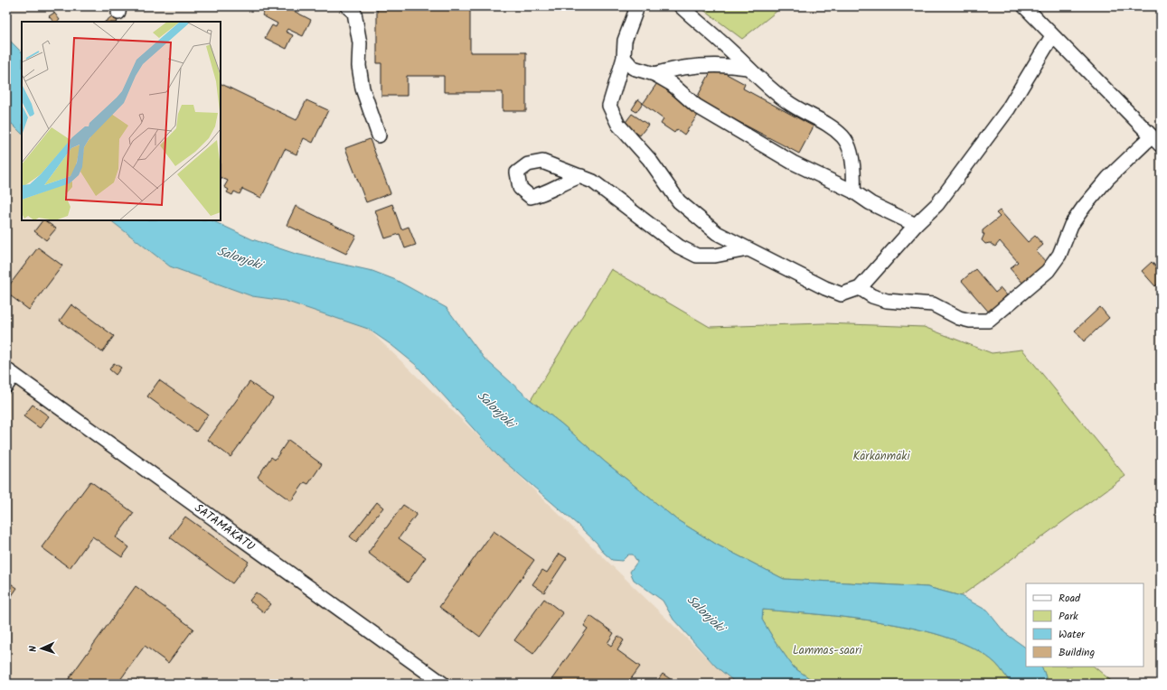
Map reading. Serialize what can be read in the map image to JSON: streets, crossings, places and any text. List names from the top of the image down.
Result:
{
  "streets": {
    "street": ["SATAMAKATU"]
  },
  "water": ["Salonjoki"],
  "parks": ["Kärkänmäki", "Lammas-saari"],
  "legend": [
    "Road",
    "Park",
    "Water",
    "Building"
  ],
  "north": "left"
}
